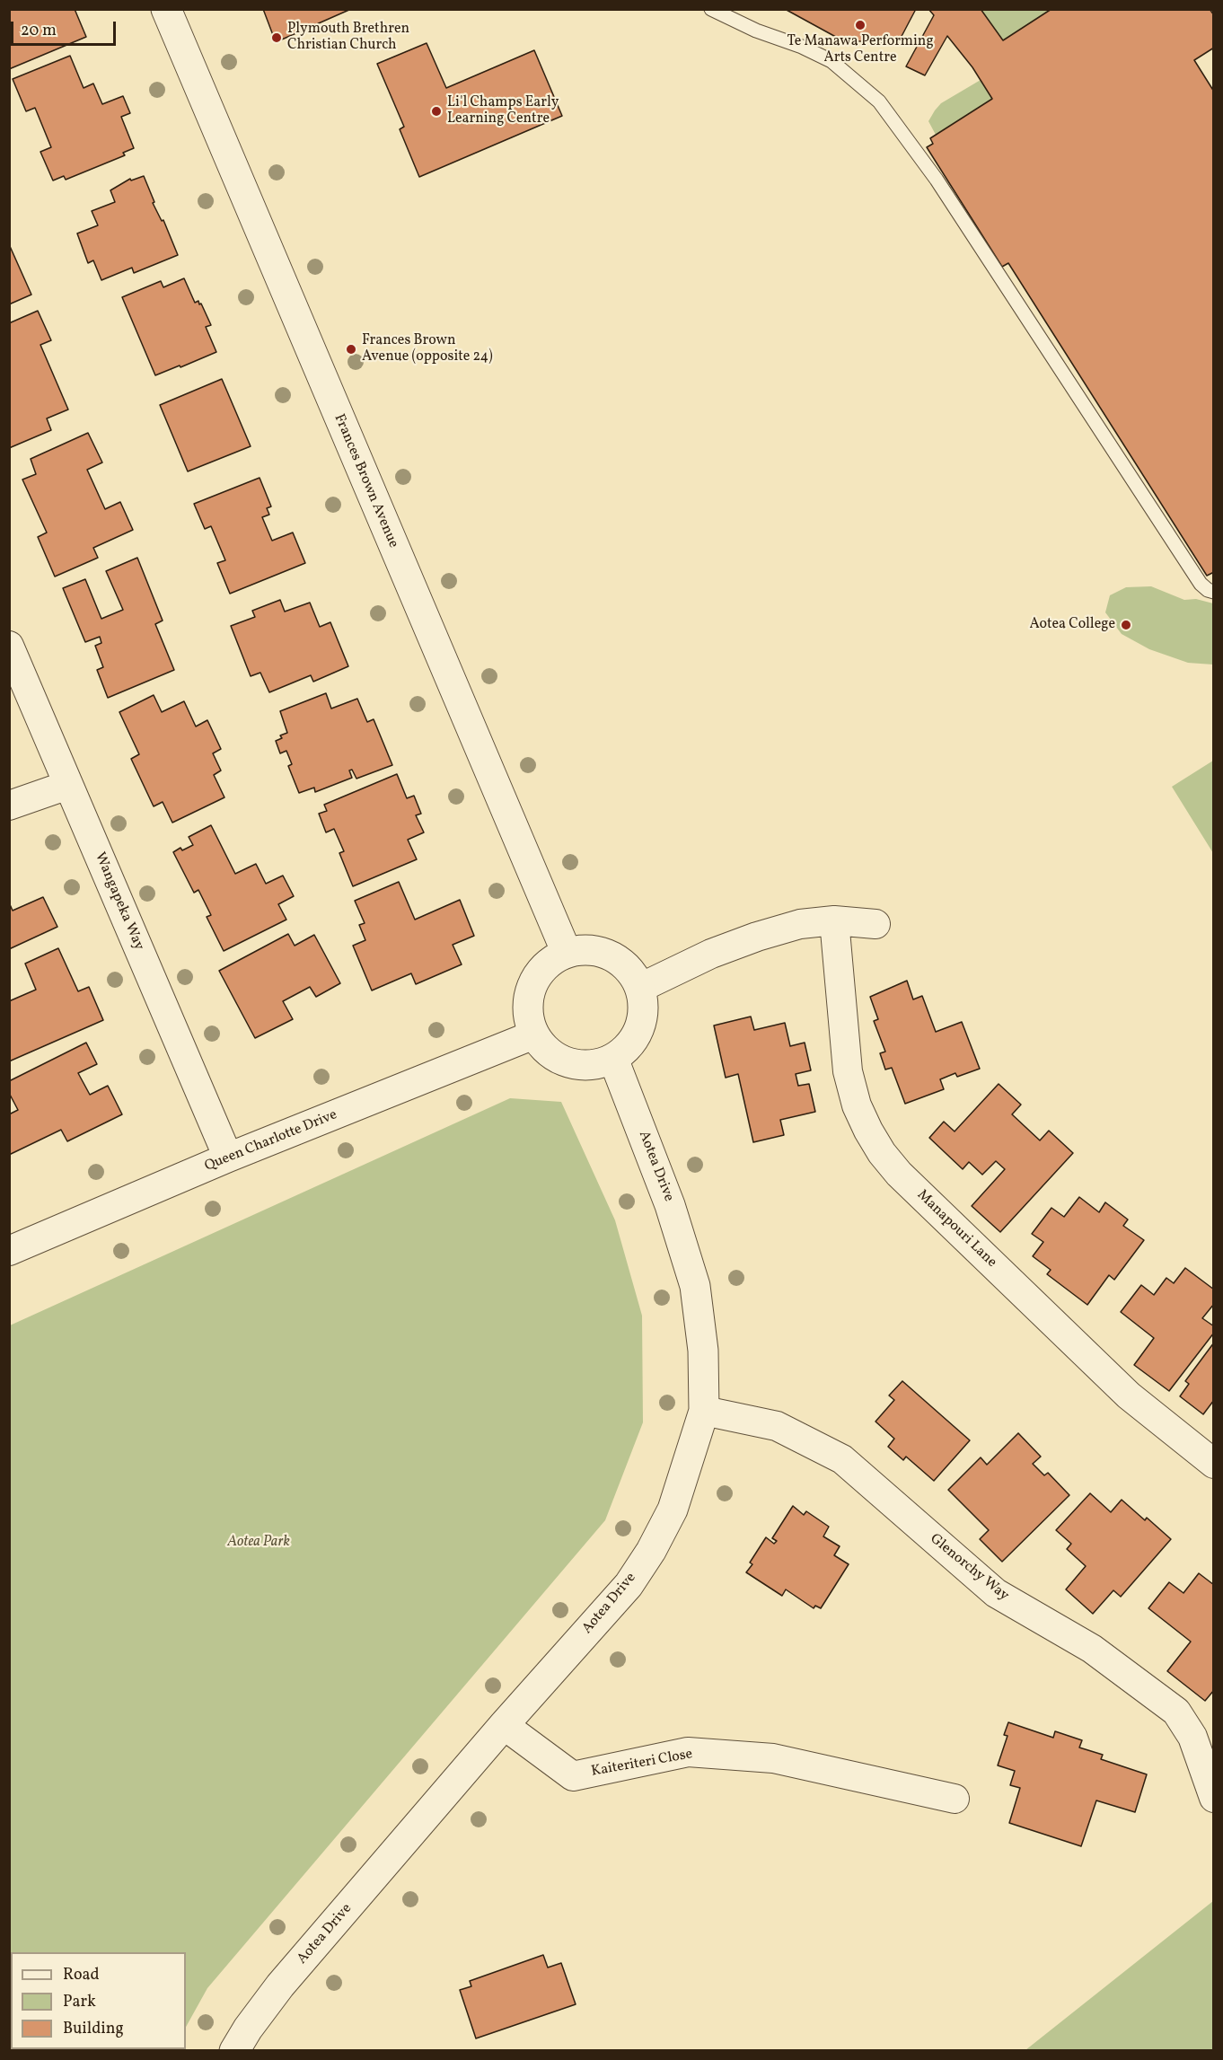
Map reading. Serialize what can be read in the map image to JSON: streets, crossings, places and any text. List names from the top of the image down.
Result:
{
  "streets": {
    "street": [
      "Frances Brown Avenue",
      "Wangapeka Way",
      "Queen Charlotte Drive",
      "Aotea Drive",
      "Manapouri Lane",
      "Glenorchy Way",
      "Kaiteriteri Close"
    ]
  },
  "crossings": [
    ["Frances Brown Avenue", "Queen Charlotte Drive"],
    ["Frances Brown Avenue", "Aotea Drive"],
    ["Wangapeka Way", "Queen Charlotte Drive"],
    ["Queen Charlotte Drive", "Aotea Drive"],
    ["Aotea Drive", "Glenorchy Way"],
    ["Aotea Drive", "Kaiteriteri Close"]
  ],
  "parks": ["Aotea Park"],
  "places": [
    "Te Manawa Performing Arts Centre",
    "Plymouth Brethren Christian Church",
    "Li'l Champs Early Learning Centre",
    "Frances Brown Avenue (opposite 24)",
    "Aotea College"
  ],
  "legend": ["Road", "Park", "Building"],
  "scale_bar": "20 m"
}
